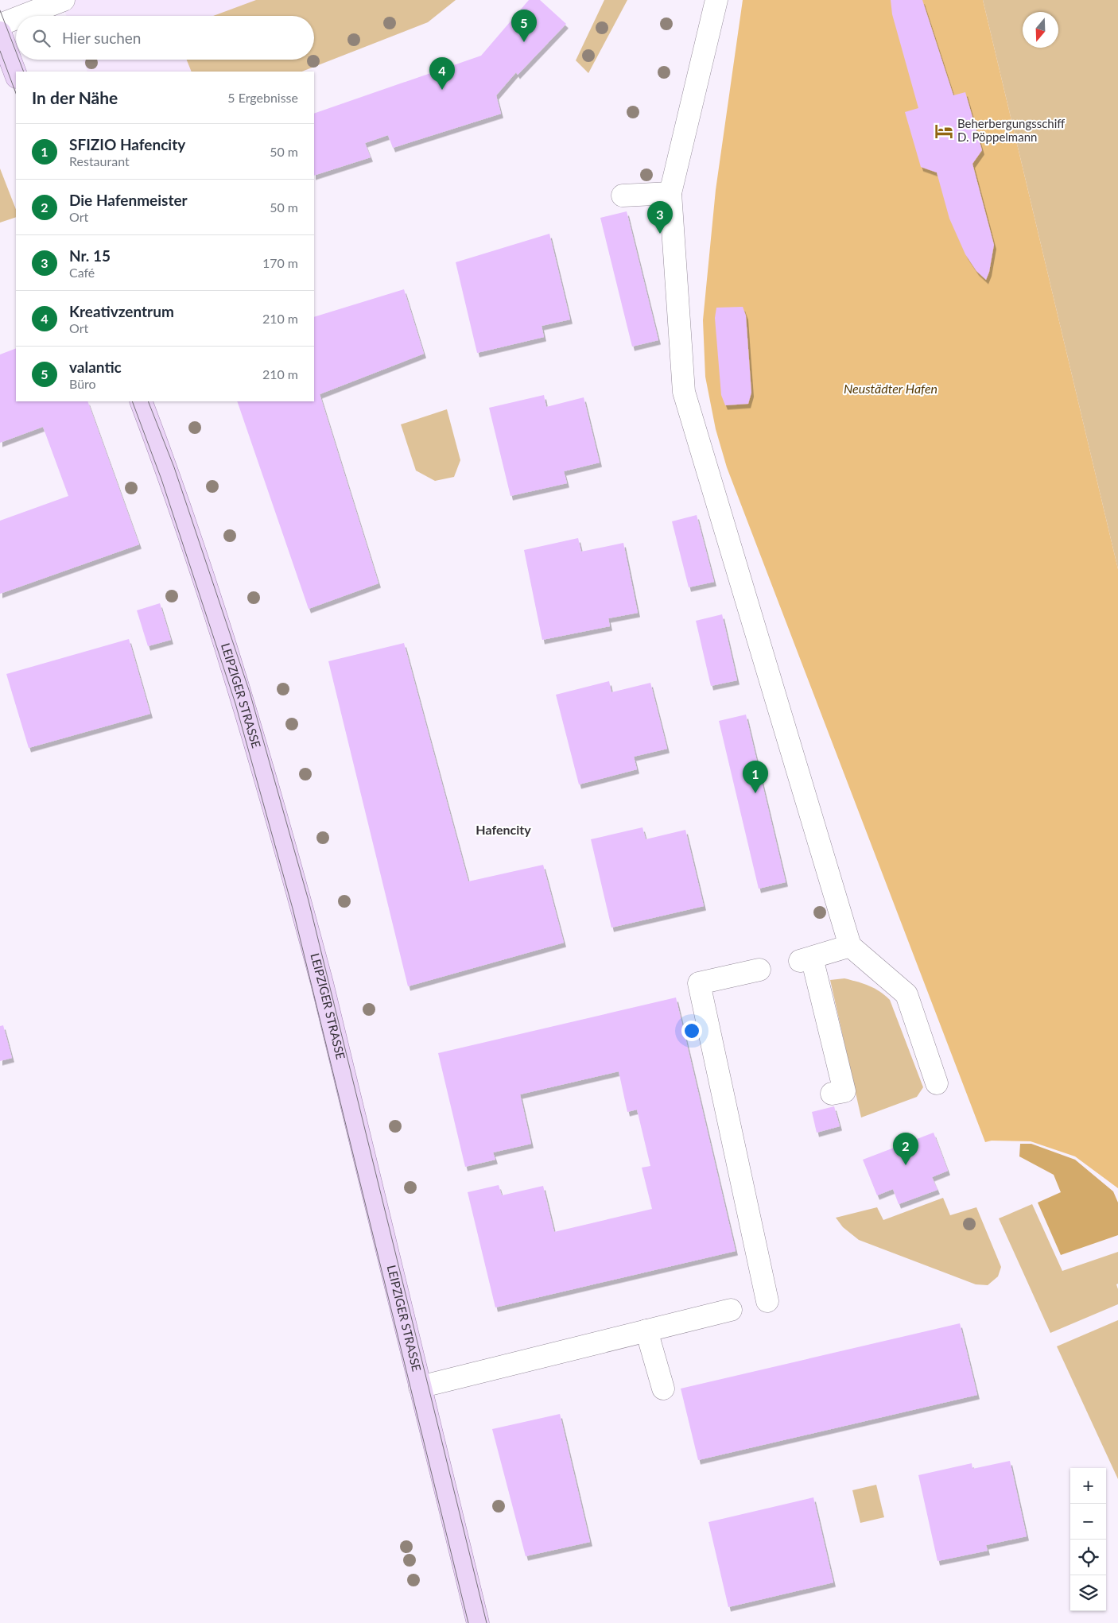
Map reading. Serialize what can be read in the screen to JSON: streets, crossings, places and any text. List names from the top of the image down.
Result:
{
  "streets": {
    "main road": ["LEIPZIGER STRASSE"]
  },
  "districts": ["Hafencity"],
  "water": ["Neustädter Hafen"],
  "places": {
    "hotel": ["Beherbergungsschiff D. Pöppelmann"]
  },
  "north": "bottom",
  "page": {
    "pins": [
      "5",
      "4",
      "3",
      "1",
      "2"
    ],
    "search": "Hier suchen",
    "heading": ["In der Nähe", "5 Ergebnisse"],
    "list": [
      {
        "mark": "1",
        "name": "SFIZIO Hafencity",
        "note": "Restaurant",
        "value": "50 m"
      },
      {
        "mark": "2",
        "name": "Die Hafenmeister",
        "note": "Ort",
        "value": "50 m"
      },
      {
        "mark": "3",
        "name": "Nr. 15",
        "note": "Café",
        "value": "170 m"
      },
      {
        "mark": "4",
        "name": "Kreativzentrum",
        "note": "Ort",
        "value": "210 m"
      },
      {
        "mark": "5",
        "name": "valantic",
        "note": "Büro",
        "value": "210 m"
      }
    ],
    "map_buttons": ["+", "−"]
  }
}
